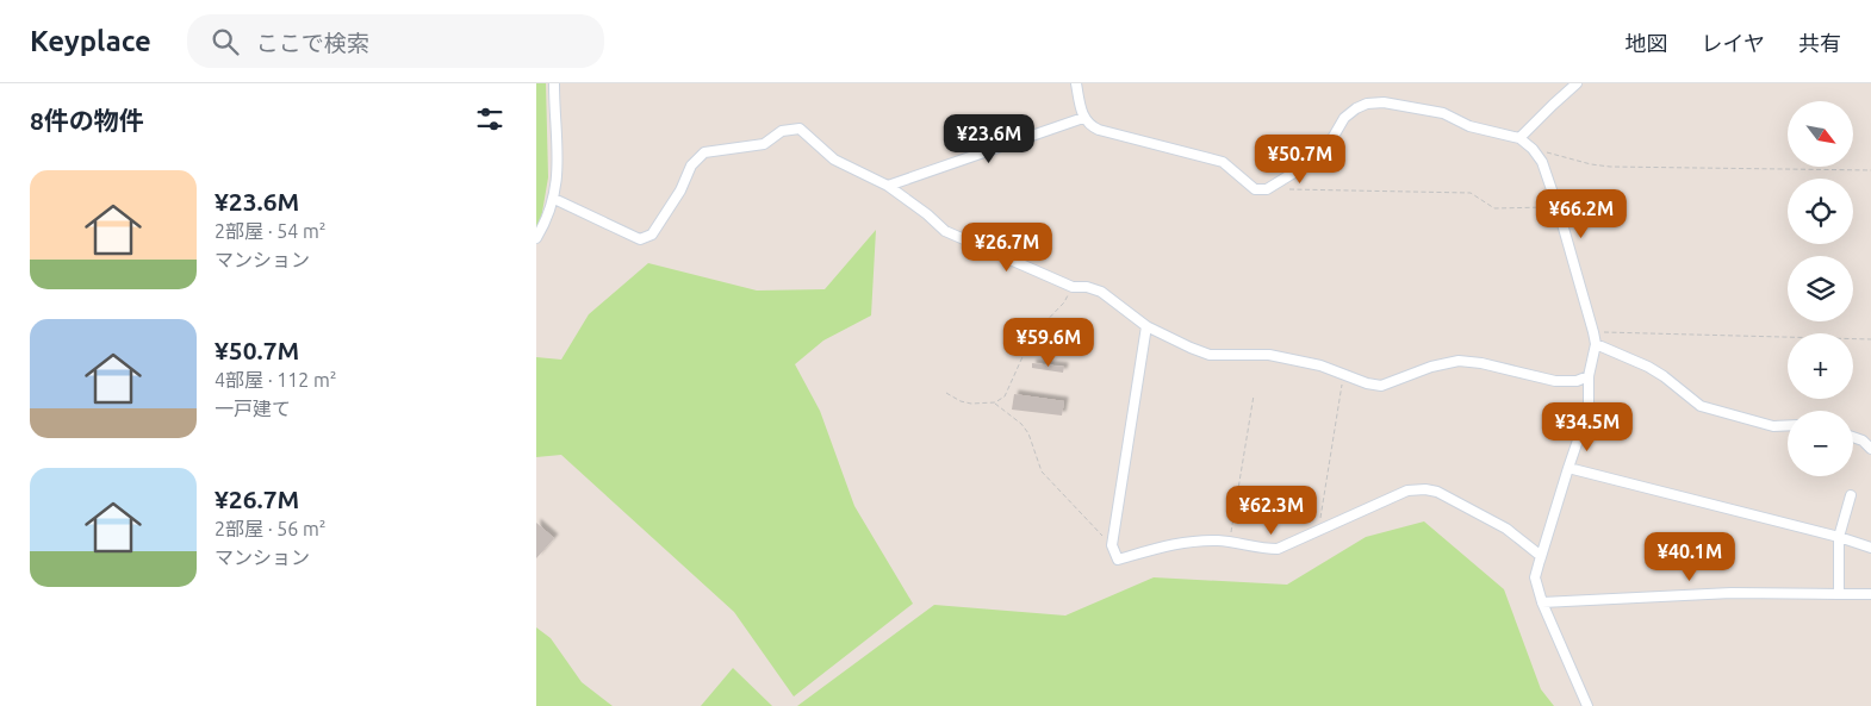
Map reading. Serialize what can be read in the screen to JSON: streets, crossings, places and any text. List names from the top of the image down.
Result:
{
  "north": "bottom right",
  "page": {
    "header": "Keyplace",
    "search": "ここで検索",
    "nav": ["地図", "レイヤ", "共有"],
    "heading": "8件の物件",
    "map_buttons": ["+", "−"],
    "price": [
      "¥23.6M",
      "¥50.7M",
      "¥66.2M",
      "¥26.7M",
      "¥59.6M",
      "¥34.5M",
      "¥62.3M",
      "¥40.1M"
    ],
    "list": [
      {
        "name": "¥23.6M",
        "note": "2部屋 · 54 m² · マンション"
      },
      {
        "name": "¥50.7M",
        "note": "4部屋 · 112 m² · 一戸建て"
      },
      {
        "name": "¥26.7M",
        "note": "2部屋 · 56 m² · マンション"
      }
    ]
  }
}
